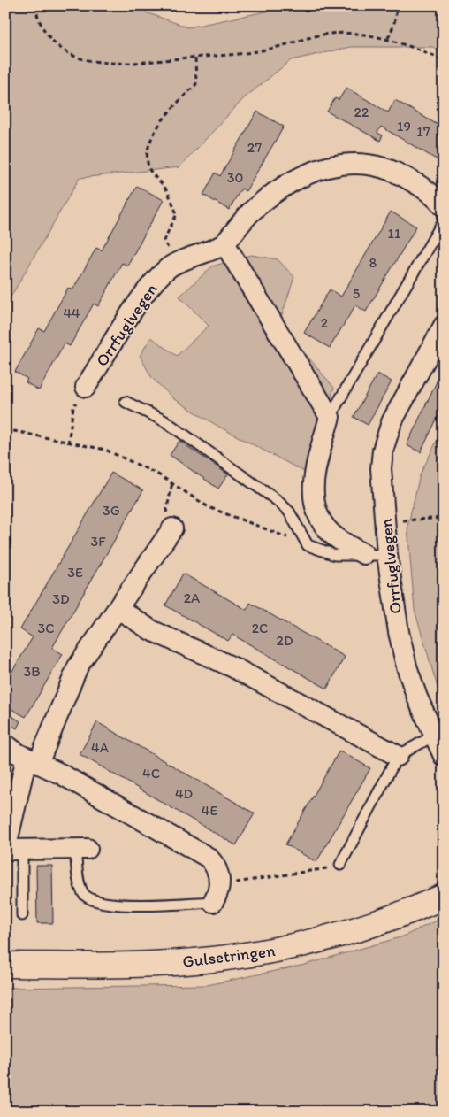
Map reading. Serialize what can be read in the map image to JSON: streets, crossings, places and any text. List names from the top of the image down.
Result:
{
  "streets": {
    "street": ["Orrfuglvegen", "Gulsetringen"]
  },
  "house_numbers": [
    "22",
    "19",
    "17",
    "27",
    "30",
    "11",
    "8",
    "5",
    "44",
    "2",
    "3G",
    "3F",
    "3E",
    "2A",
    "3D",
    "3C",
    "2C",
    "2D",
    "3B",
    "4A",
    "4C",
    "4D",
    "4E"
  ]
}
